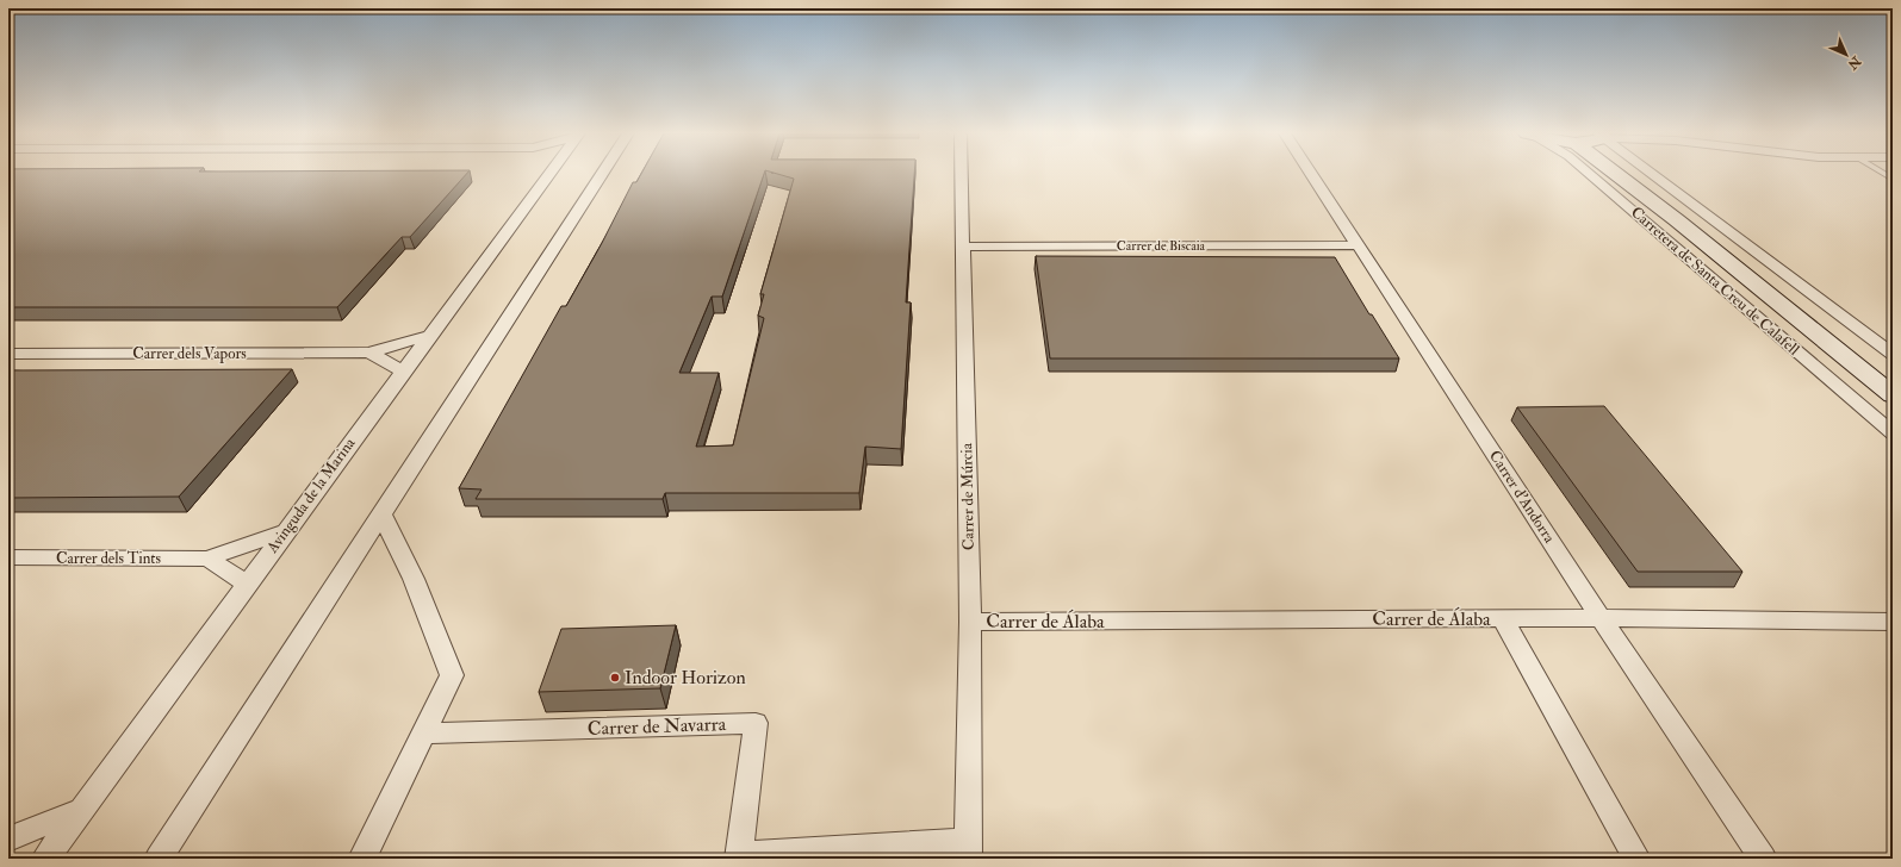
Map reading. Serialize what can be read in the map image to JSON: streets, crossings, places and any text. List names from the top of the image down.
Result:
{
  "streets": {
    "street": [
      "Carrer de Biscaia",
      "Carretera de Santa Creu de Calafell",
      "Carrer dels Vapors",
      "Avinguda de la Marina",
      "Carrer de Múrcia",
      "Carrer d'Andorra",
      "Carrer dels Tints",
      "Carrer de Álaba",
      "Carrer de Navarra"
    ]
  },
  "crossings": [
    ["Carrer de Biscaia", "Carrer de Múrcia"],
    ["Carrer de Biscaia", "Carrer d'Andorra"],
    ["Carrer dels Vapors", "Avinguda de la Marina"],
    ["Avinguda de la Marina", "Carrer dels Tints"],
    ["Carrer de Múrcia", "Carrer de Álaba"],
    ["Carrer de Múrcia", "Carrer de Navarra"],
    ["Carrer d'Andorra", "Carrer de Álaba"]
  ],
  "places": ["Indoor Horizon"],
  "north": "bottom right"
}
